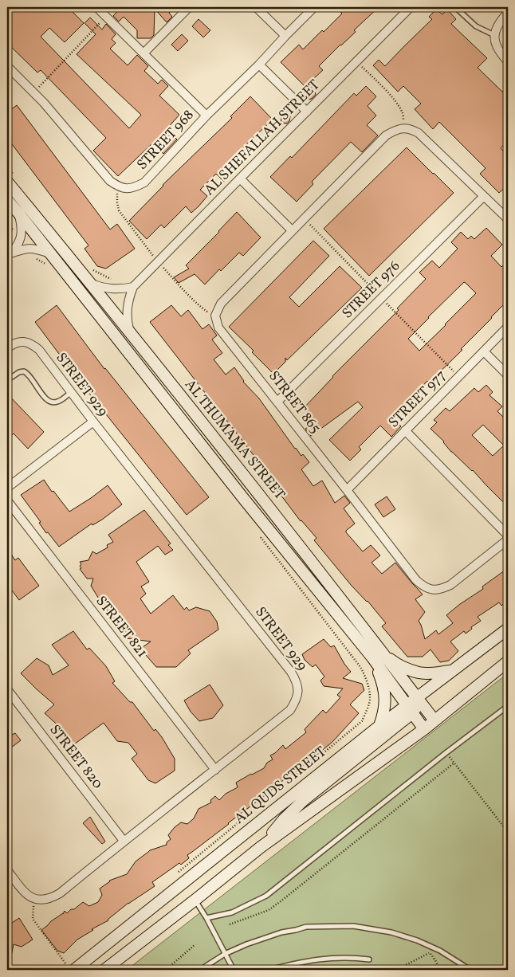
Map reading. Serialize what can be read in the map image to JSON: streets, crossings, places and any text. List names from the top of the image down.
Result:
{
  "streets": {
    "street": [
      "AL SHEFALLAH STREET",
      "STREET 968",
      "STREET 976",
      "STREET 929",
      "STREET 977",
      "STREET 865",
      "AL THUMAMA STREET",
      "STREET 821",
      "STREET 820",
      "AL QUDS STREET"
    ]
  },
  "crossings": [
    ["AL SHEFALLAH STREET", "AL THUMAMA STREET"],
    ["STREET 976", "STREET 865"],
    ["STREET 929", "STREET 821"],
    ["STREET 929", "STREET 820"],
    ["STREET 977", "STREET 865"],
    ["AL THUMAMA STREET", "AL QUDS STREET"]
  ]
}
